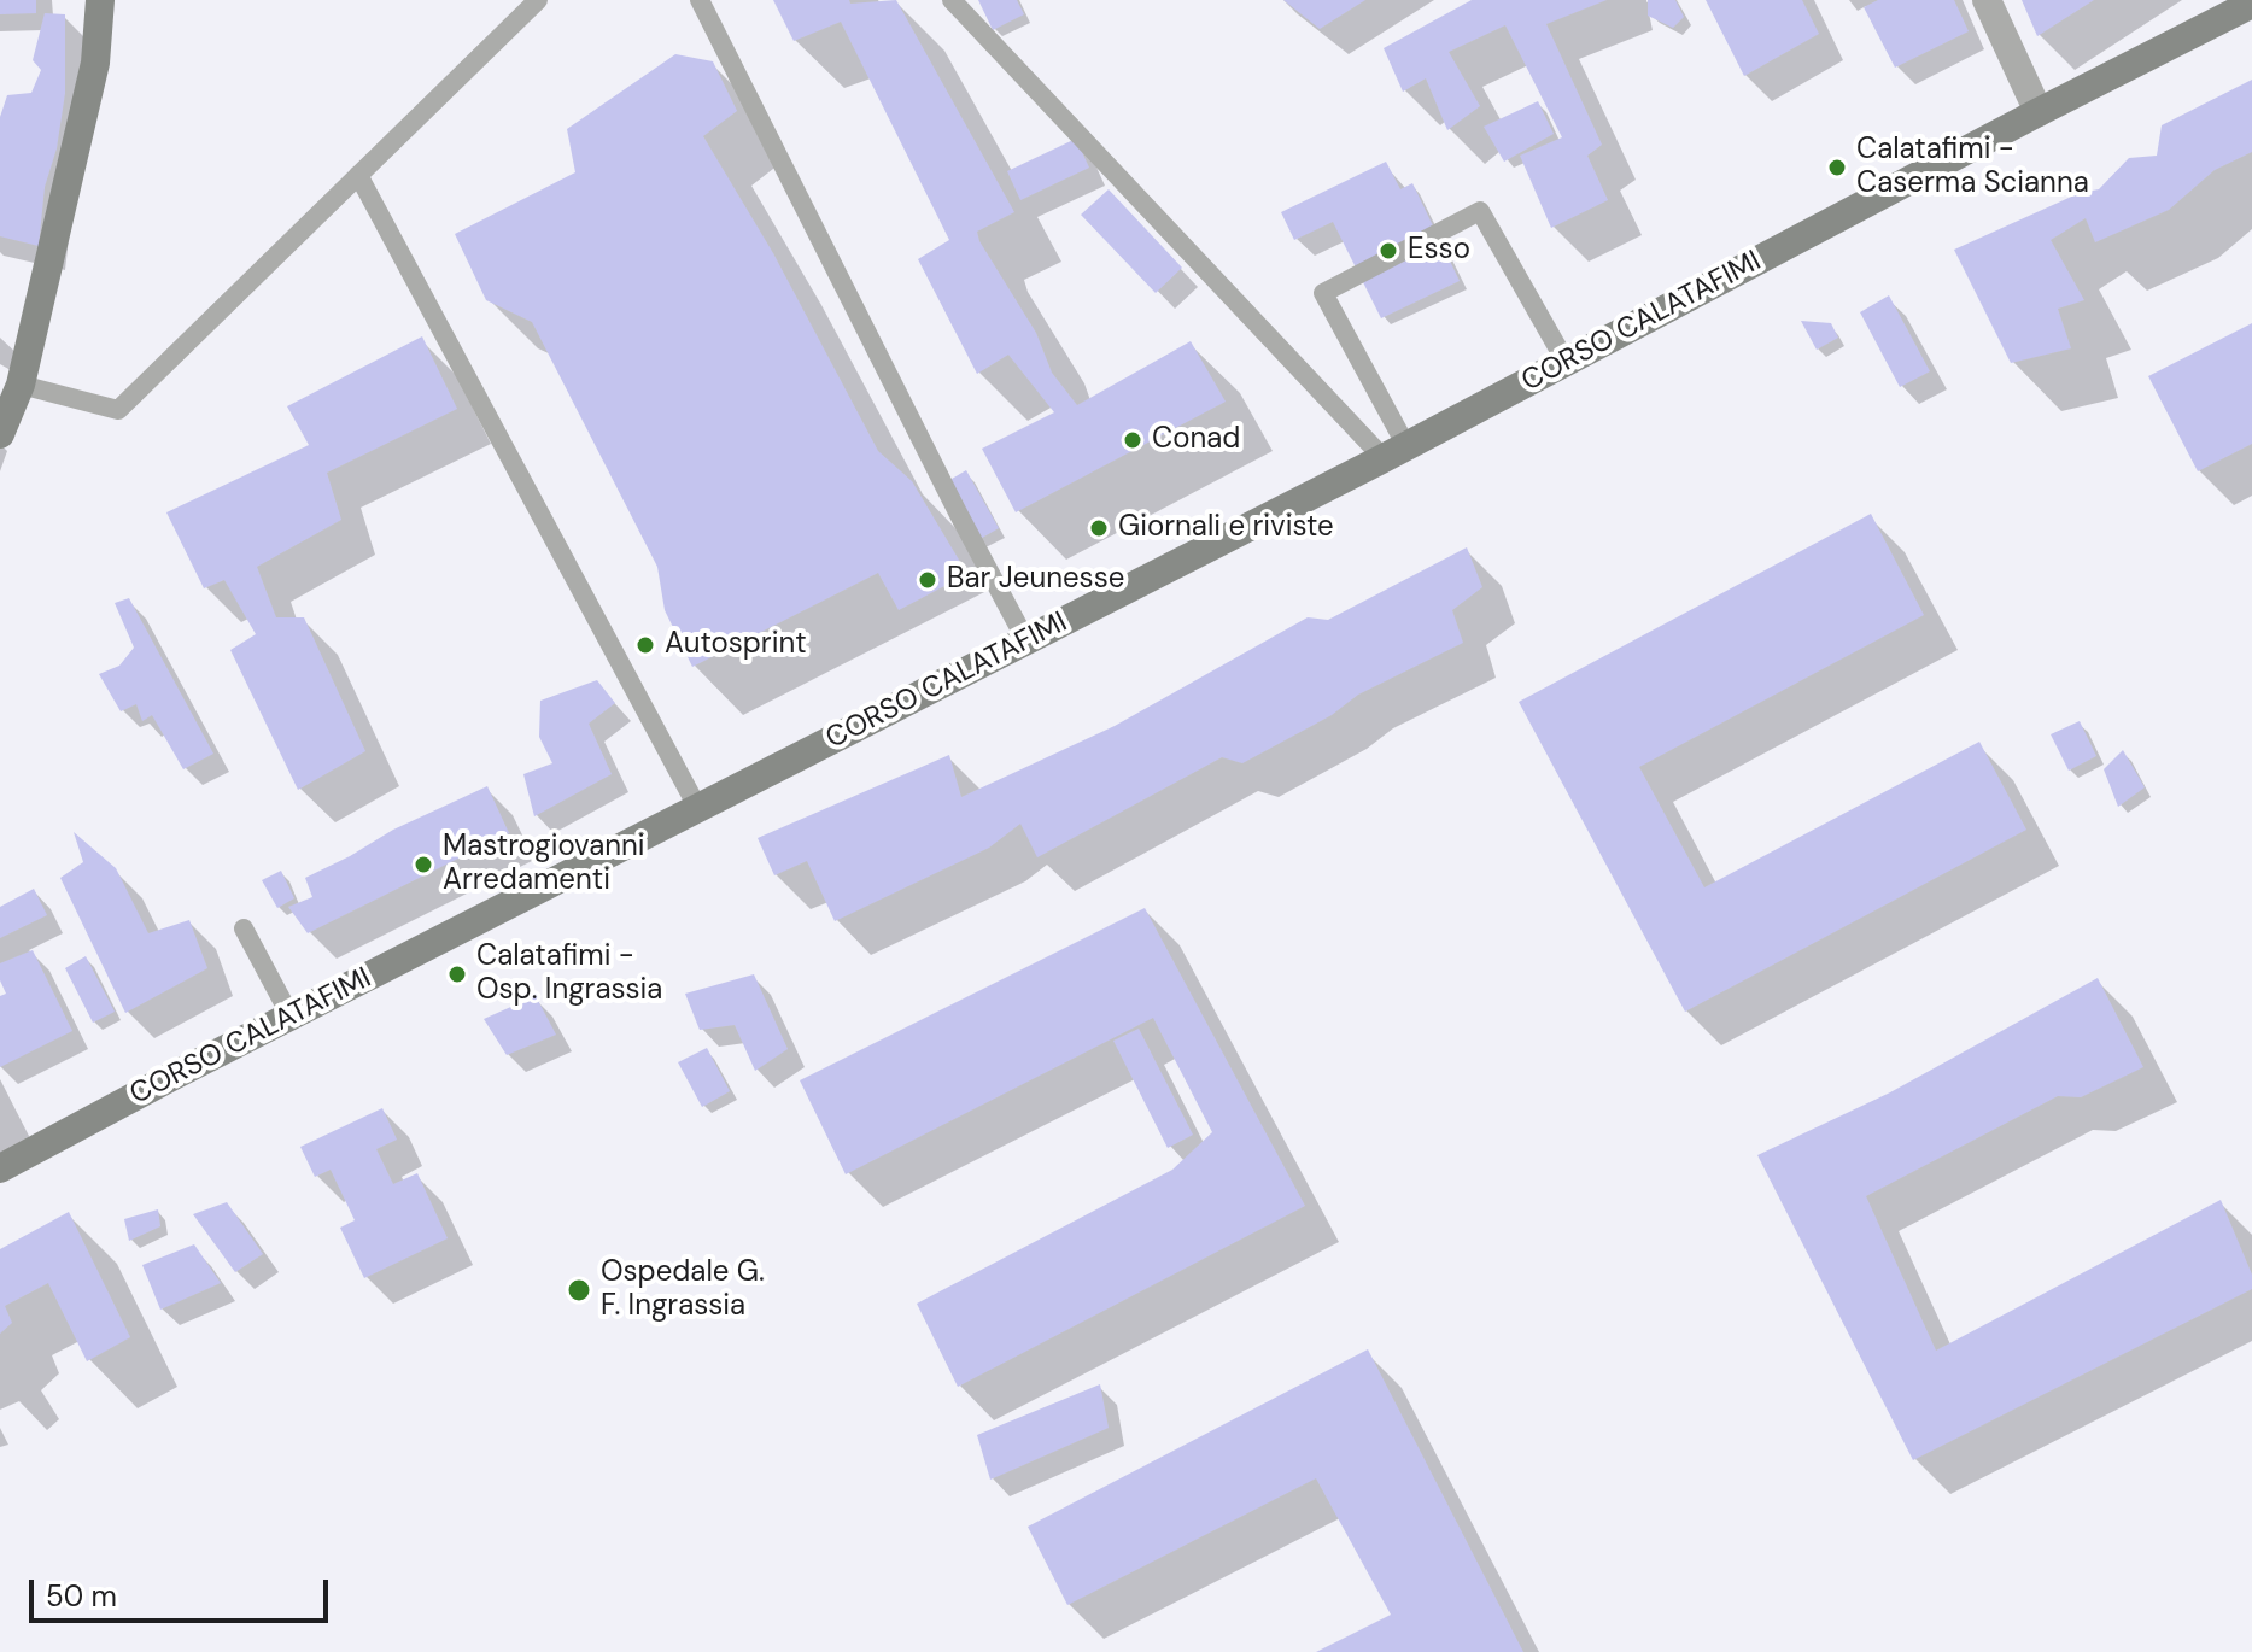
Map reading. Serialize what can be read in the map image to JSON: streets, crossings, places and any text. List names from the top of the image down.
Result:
{
  "streets": {
    "main road": ["CORSO CALATAFIMI"]
  },
  "places": [
    "Calatafimi - Caserma Scianna",
    "Esso",
    "Conad",
    "Giornali e riviste",
    "Bar Jeunesse",
    "Autosprint",
    "Mastrogiovanni Arredamenti",
    "Calatafimi - Osp. Ingrassia",
    "Ospedale G. F. Ingrassia"
  ],
  "scale_bar": "50 m"
}
